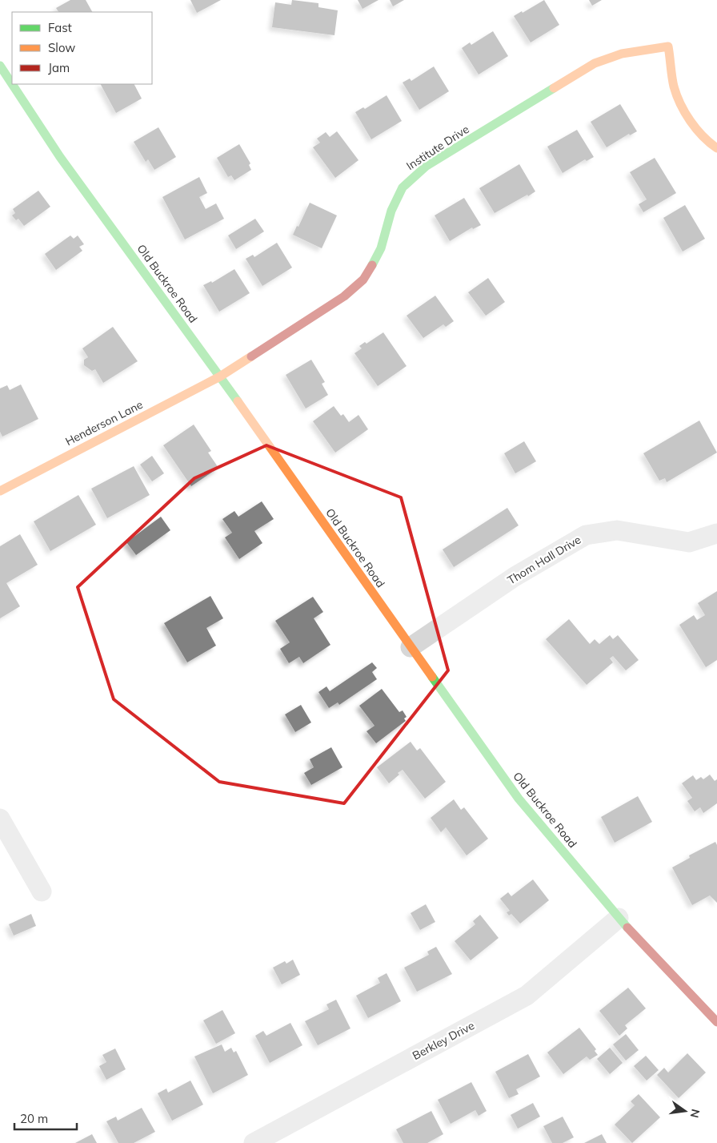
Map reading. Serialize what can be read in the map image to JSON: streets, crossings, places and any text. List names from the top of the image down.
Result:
{
  "streets": {
    "street": [
      "Institute Drive",
      "Old Buckroe Road",
      "Henderson Lane",
      "Thom Hall Drive",
      "Berkley Drive"
    ]
  },
  "crossings": [
    ["Institute Drive", "Old Buckroe Road"],
    ["Institute Drive", "Henderson Lane"],
    ["Old Buckroe Road", "Henderson Lane"],
    ["Old Buckroe Road", "Thom Hall Drive"],
    ["Old Buckroe Road", "Berkley Drive"]
  ],
  "legend": ["Fast", "Slow", "Jam"],
  "scale_bar": "20 m",
  "north": "right"
}
